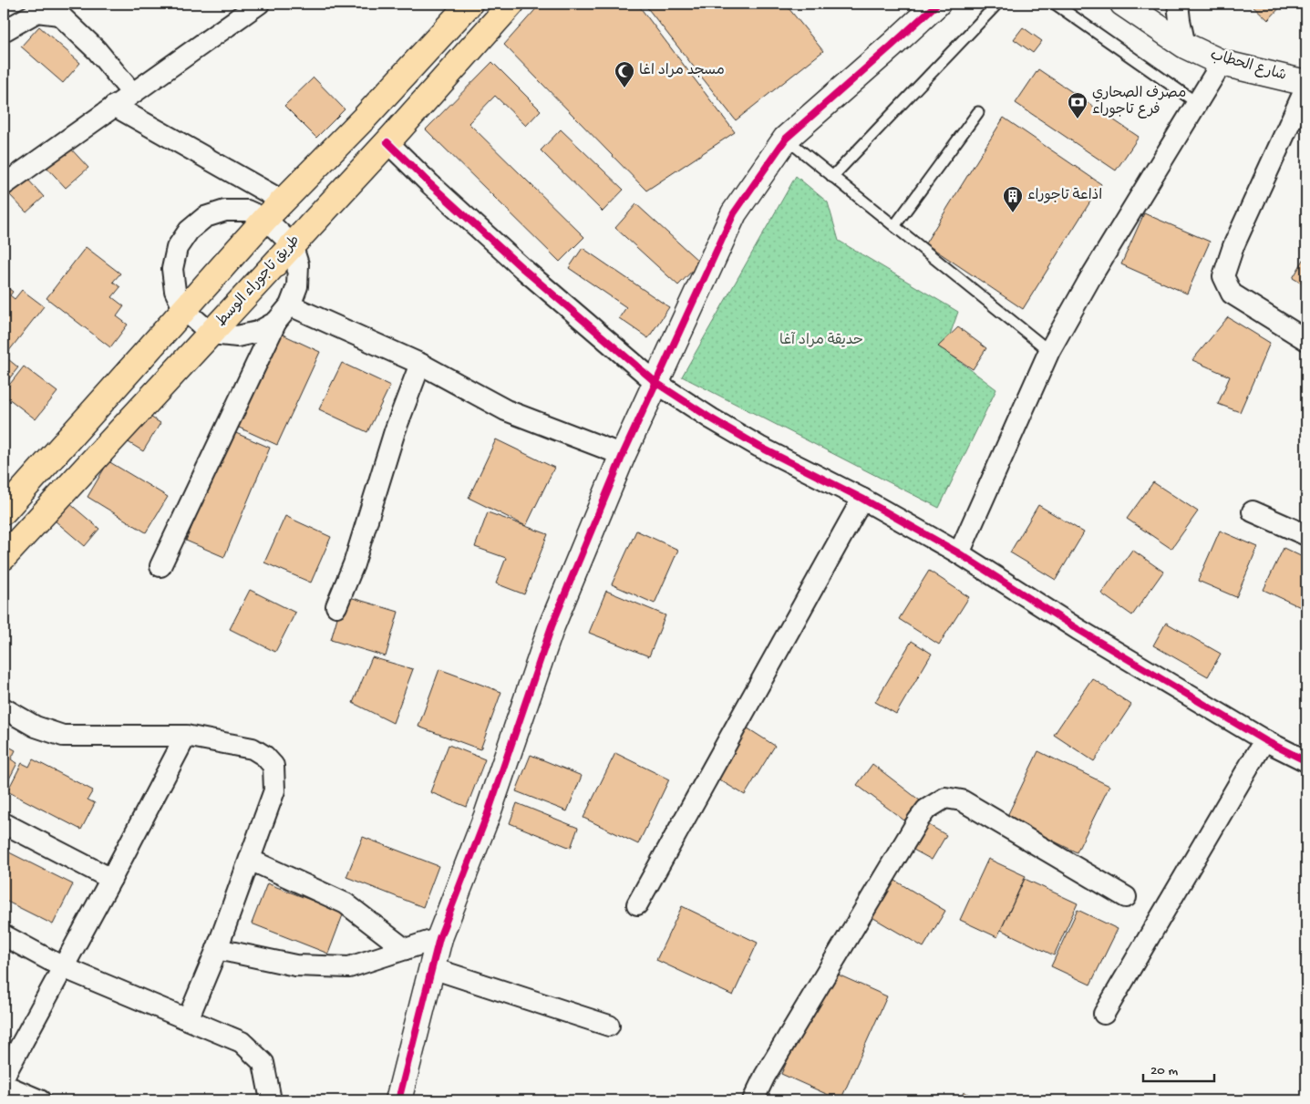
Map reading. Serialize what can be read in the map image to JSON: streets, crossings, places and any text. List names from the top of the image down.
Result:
{
  "streets": {
    "main road": ["طريق تاجوراء الوسط"],
    "street": ["شارع الحطاب"]
  },
  "parks": ["حديقة مراد آغا"],
  "places": {
    "mosque": ["مسجد مراد اغا"],
    "bank": ["مصرف الصحاري فرع تاجوراء"],
    "building": ["اذاعة تاجوراء"]
  },
  "scale_bar": "20 m"
}
